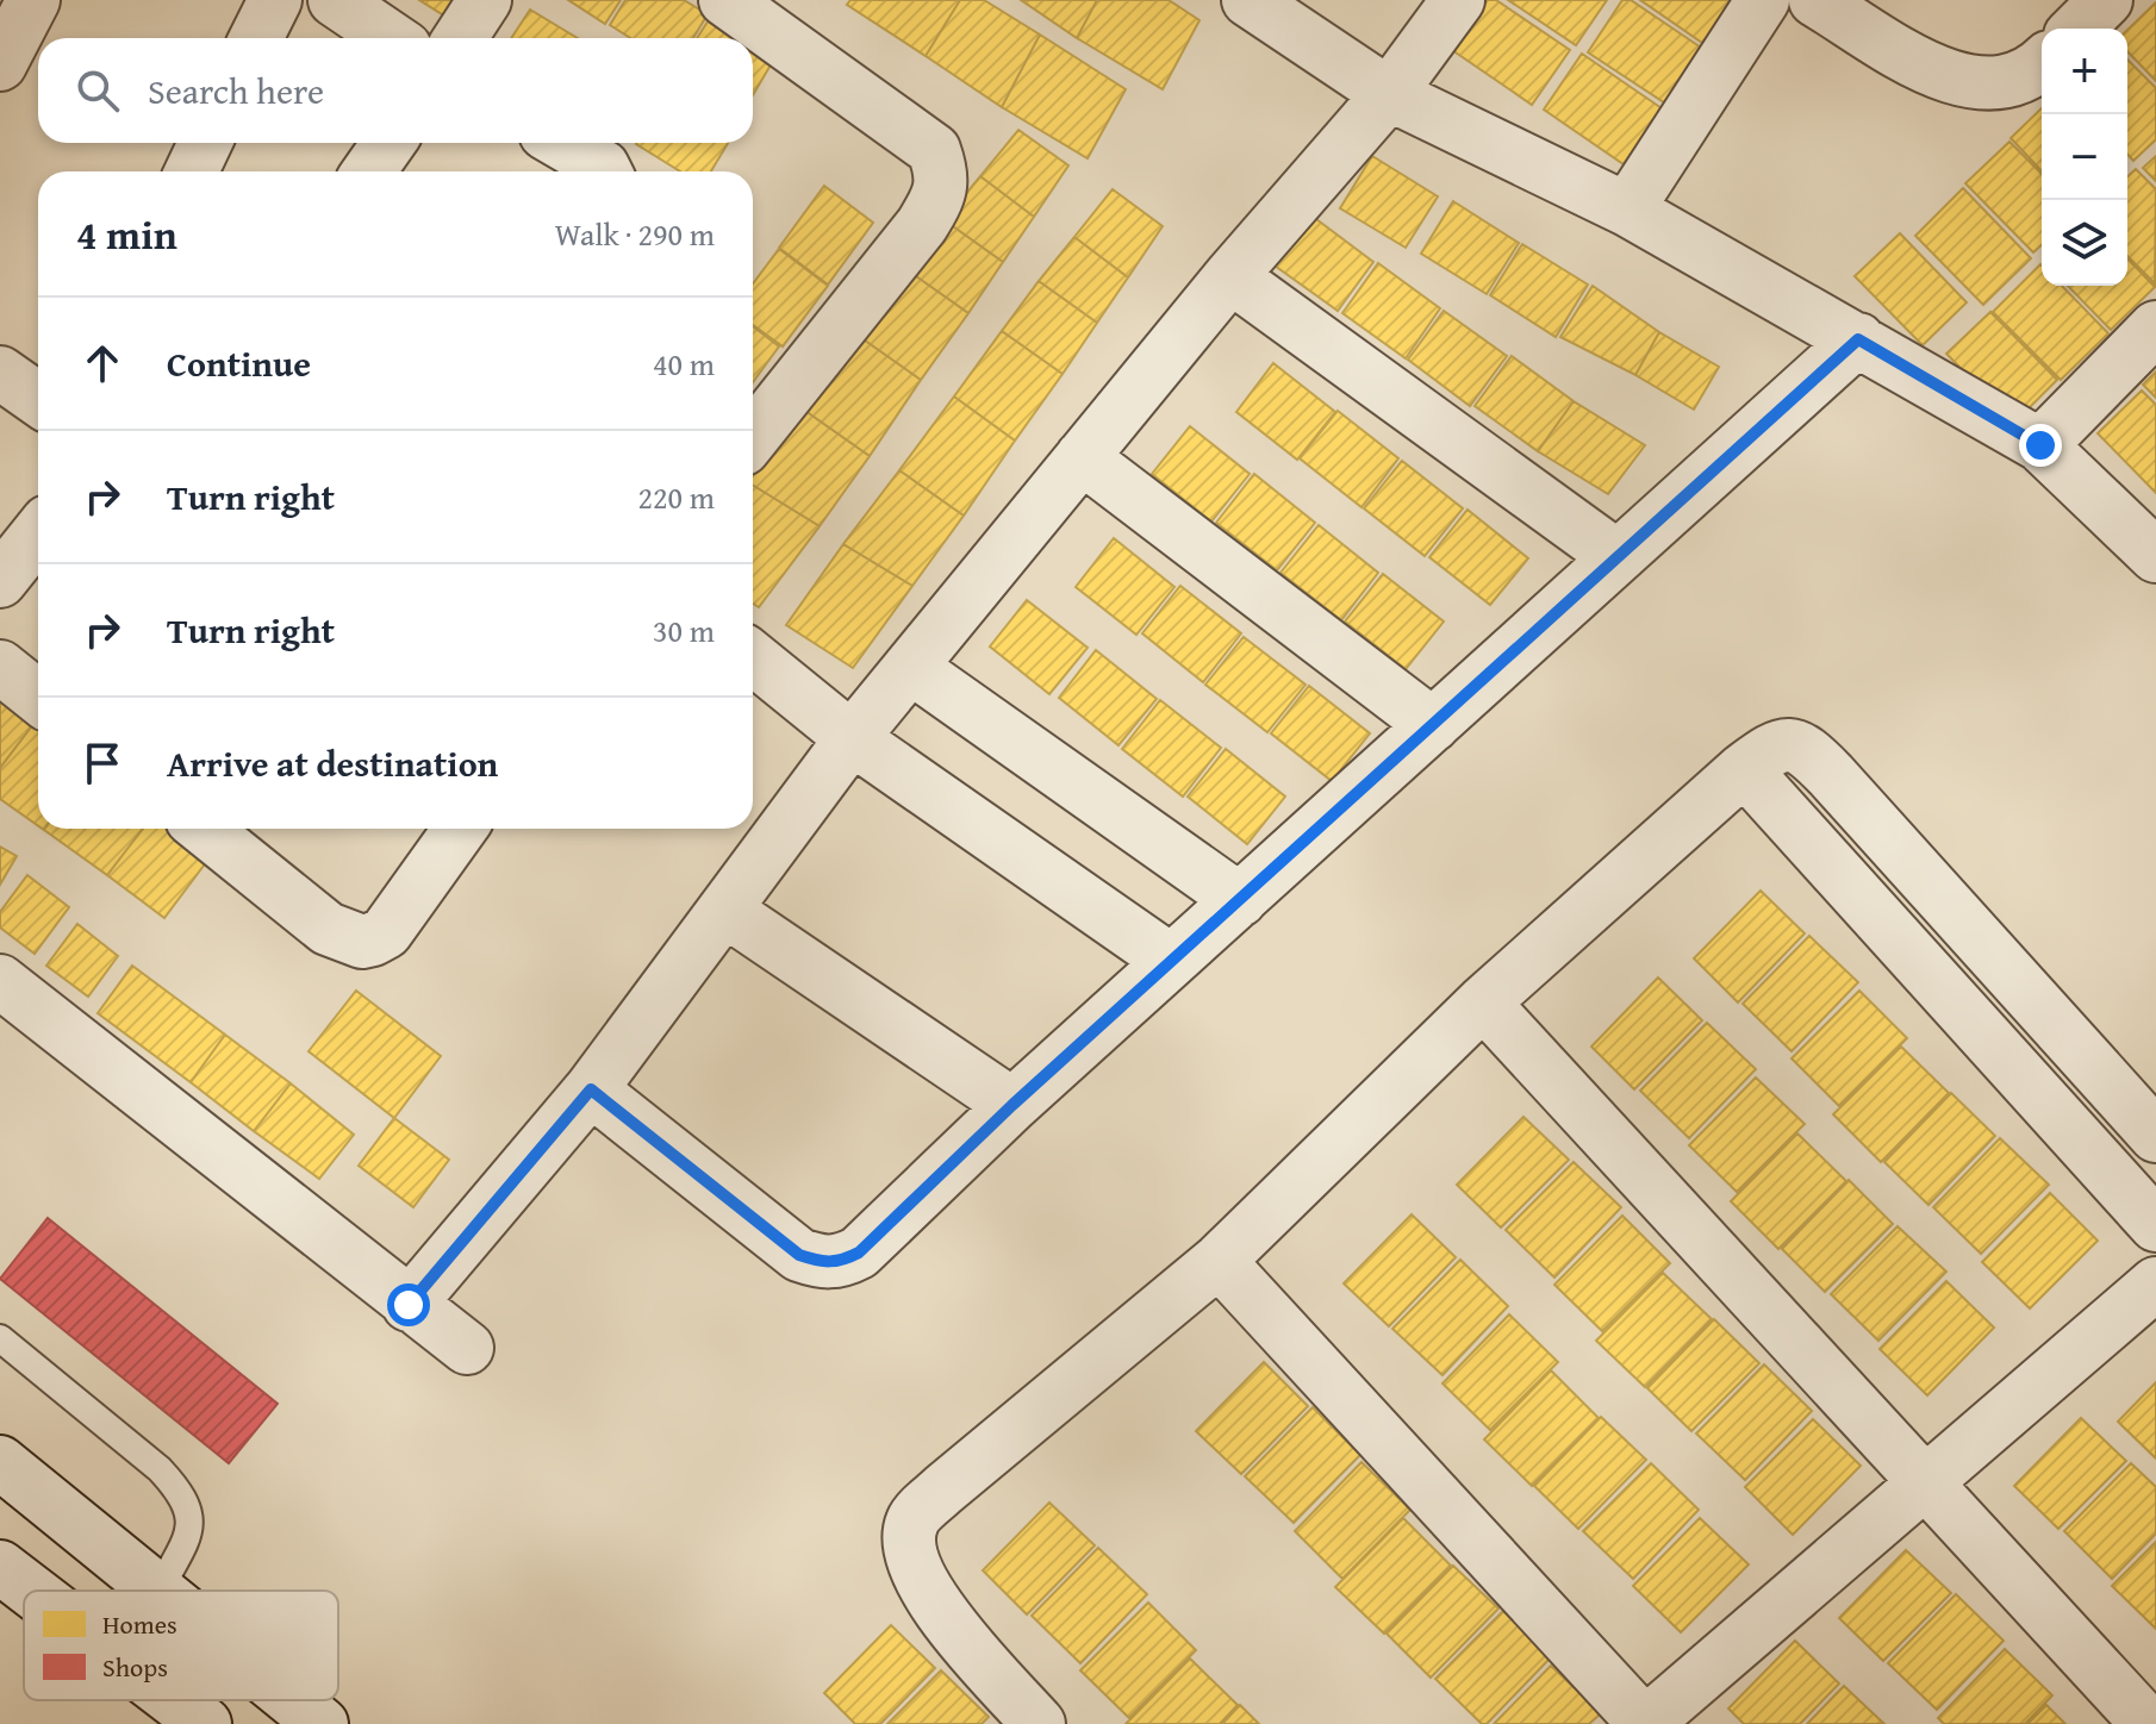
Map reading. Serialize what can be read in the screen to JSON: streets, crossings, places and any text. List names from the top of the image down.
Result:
{
  "legend": ["Homes", "Shops"],
  "page": {
    "map_buttons": ["+", "−"],
    "search": "Search here",
    "heading": ["4 min", "Walk · 290 m"],
    "list": [
      ["Continue", "40 m"],
      ["Turn right", "220 m"],
      ["Turn right", "30 m"],
      "Arrive at destination"
    ]
  }
}
